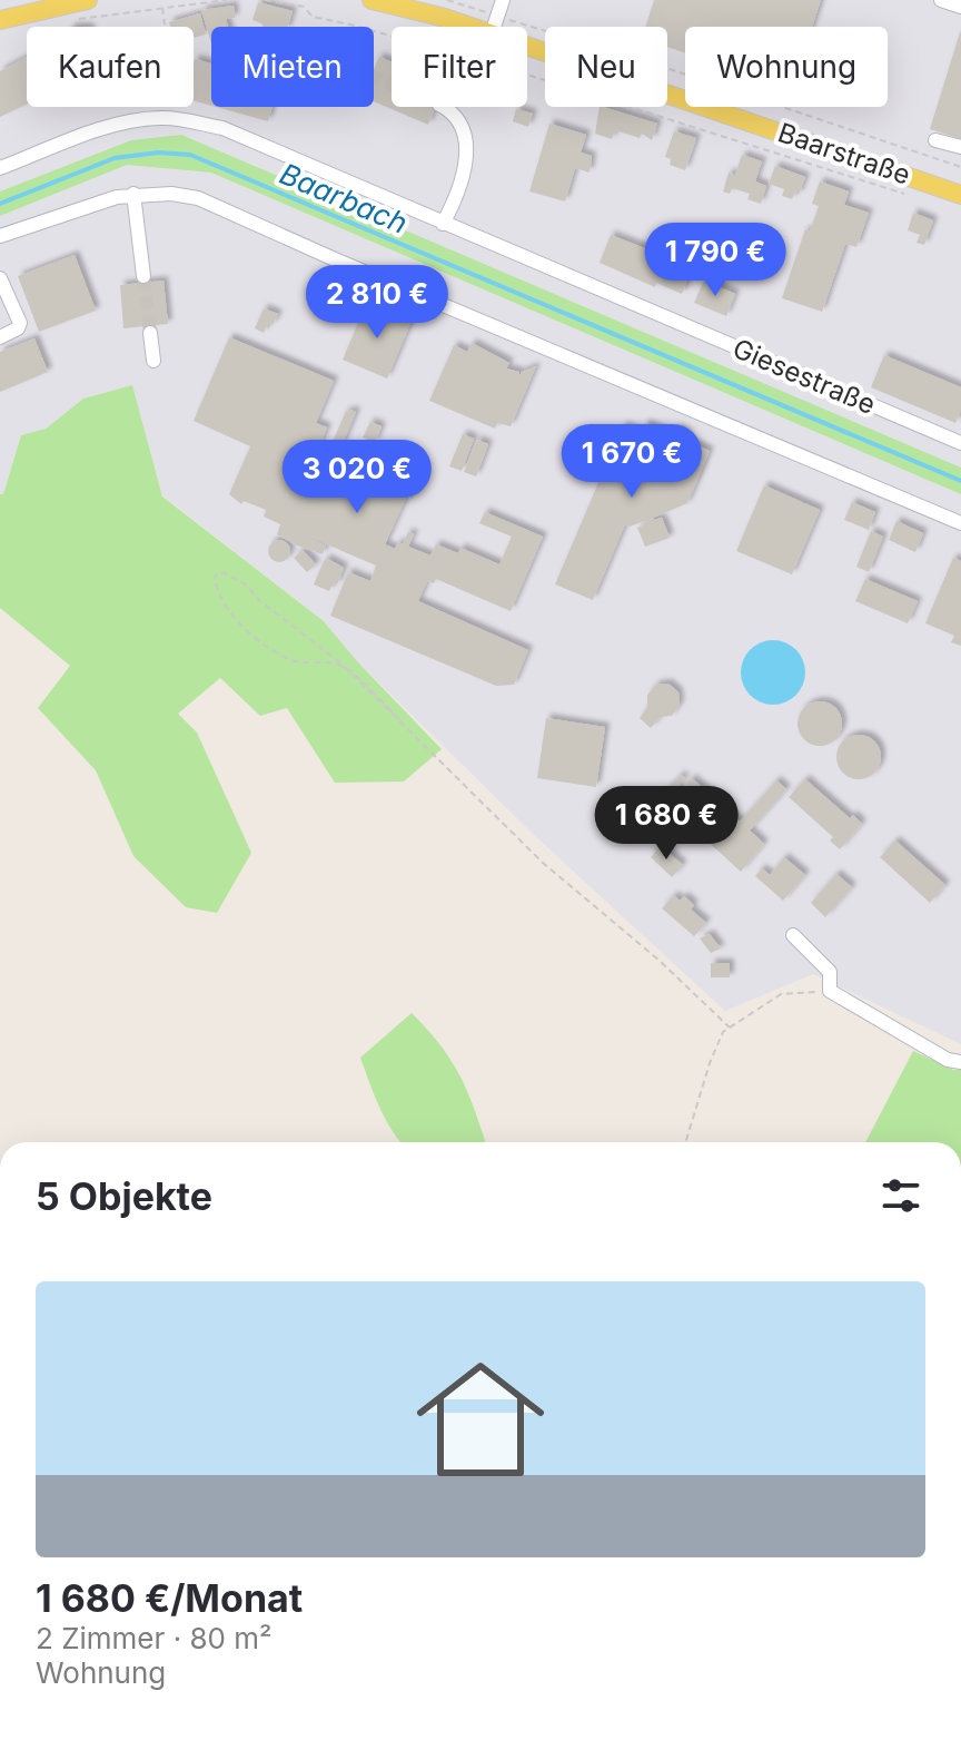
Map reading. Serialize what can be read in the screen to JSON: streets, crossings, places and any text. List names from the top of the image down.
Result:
{
  "streets": {
    "main road": ["Baarstraße"],
    "street": ["Giesestraße"]
  },
  "water": ["Baarbach"],
  "page": {
    "chip": [
      "Kaufen",
      "Mieten",
      "Filter",
      "Neu",
      "Wohnung"
    ],
    "price": [
      "1 790 €",
      "2 810 €",
      "1 670 €",
      "3 020 €",
      "1 680 €"
    ],
    "heading": "5 Objekte",
    "list": [
      {
        "name": "1 680 €/Monat",
        "note": "2 Zimmer · 80 m² · Wohnung"
      }
    ]
  }
}
